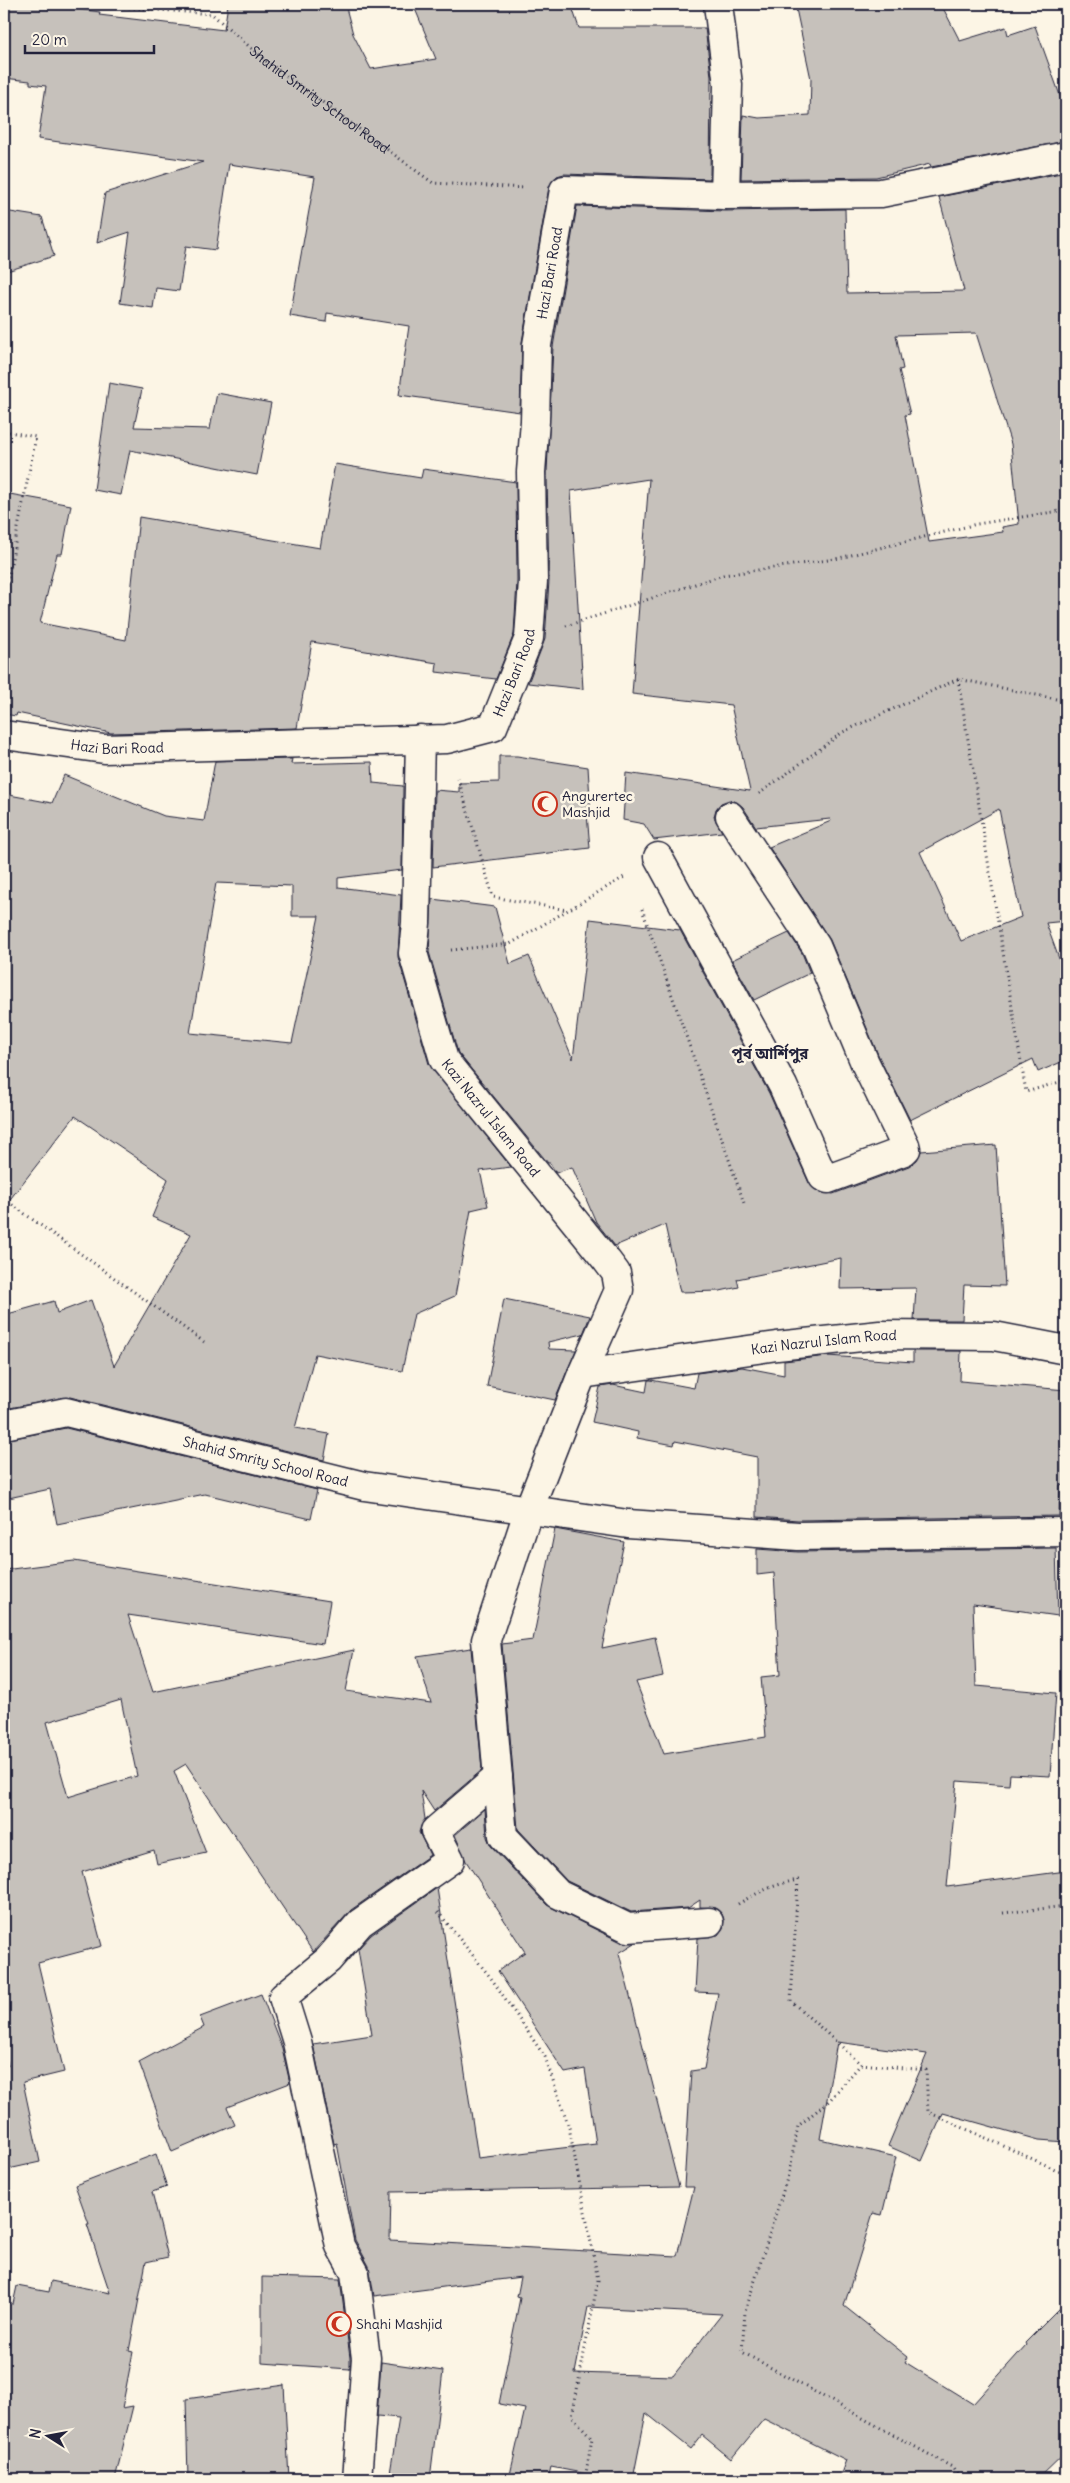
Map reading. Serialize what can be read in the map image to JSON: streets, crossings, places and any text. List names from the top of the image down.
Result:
{
  "streets": {
    "street": ["Shahid Smrity School Road", "Hazi Bari Road", "Kazi Nazrul Islam Road"]
  },
  "crossings": [
    ["Shahid Smrity School Road", "Hazi Bari Road"],
    ["Shahid Smrity School Road", "Kazi Nazrul Islam Road"],
    ["Hazi Bari Road", "Kazi Nazrul Islam Road"]
  ],
  "districts": ["পূর্ব আর্শিপুর"],
  "places": {
    "mosque": ["Angurertec Mashjid", "Shahi Mashjid"]
  },
  "scale_bar": "20 m",
  "north": "left"
}
